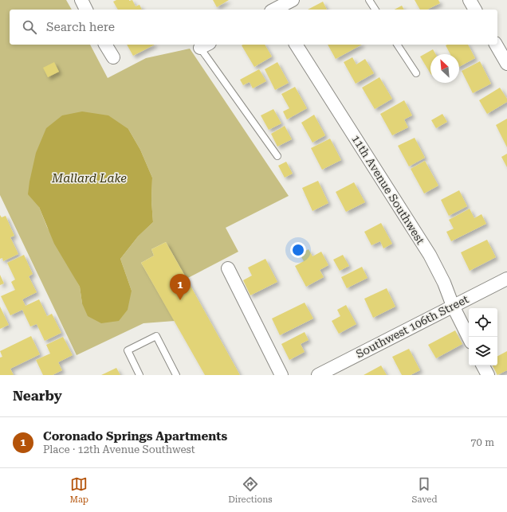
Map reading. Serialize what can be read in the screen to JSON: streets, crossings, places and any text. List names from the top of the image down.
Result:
{
  "streets": {
    "street": ["11th Avenue Southwest", "Southwest 106th Street"]
  },
  "crossings": [
    ["11th Avenue Southwest", "Southwest 106th Street"]
  ],
  "water": ["Mallard Lake"],
  "north": "top left",
  "page": {
    "search": "Search here",
    "pins": "1",
    "heading": "Nearby",
    "list": [
      {
        "mark": "1",
        "name": "Coronado Springs Apartments",
        "note": "Place · 12th Avenue Southwest",
        "value": "70 m"
      }
    ],
    "nav": ["Map", "Directions", "Saved"]
  }
}
